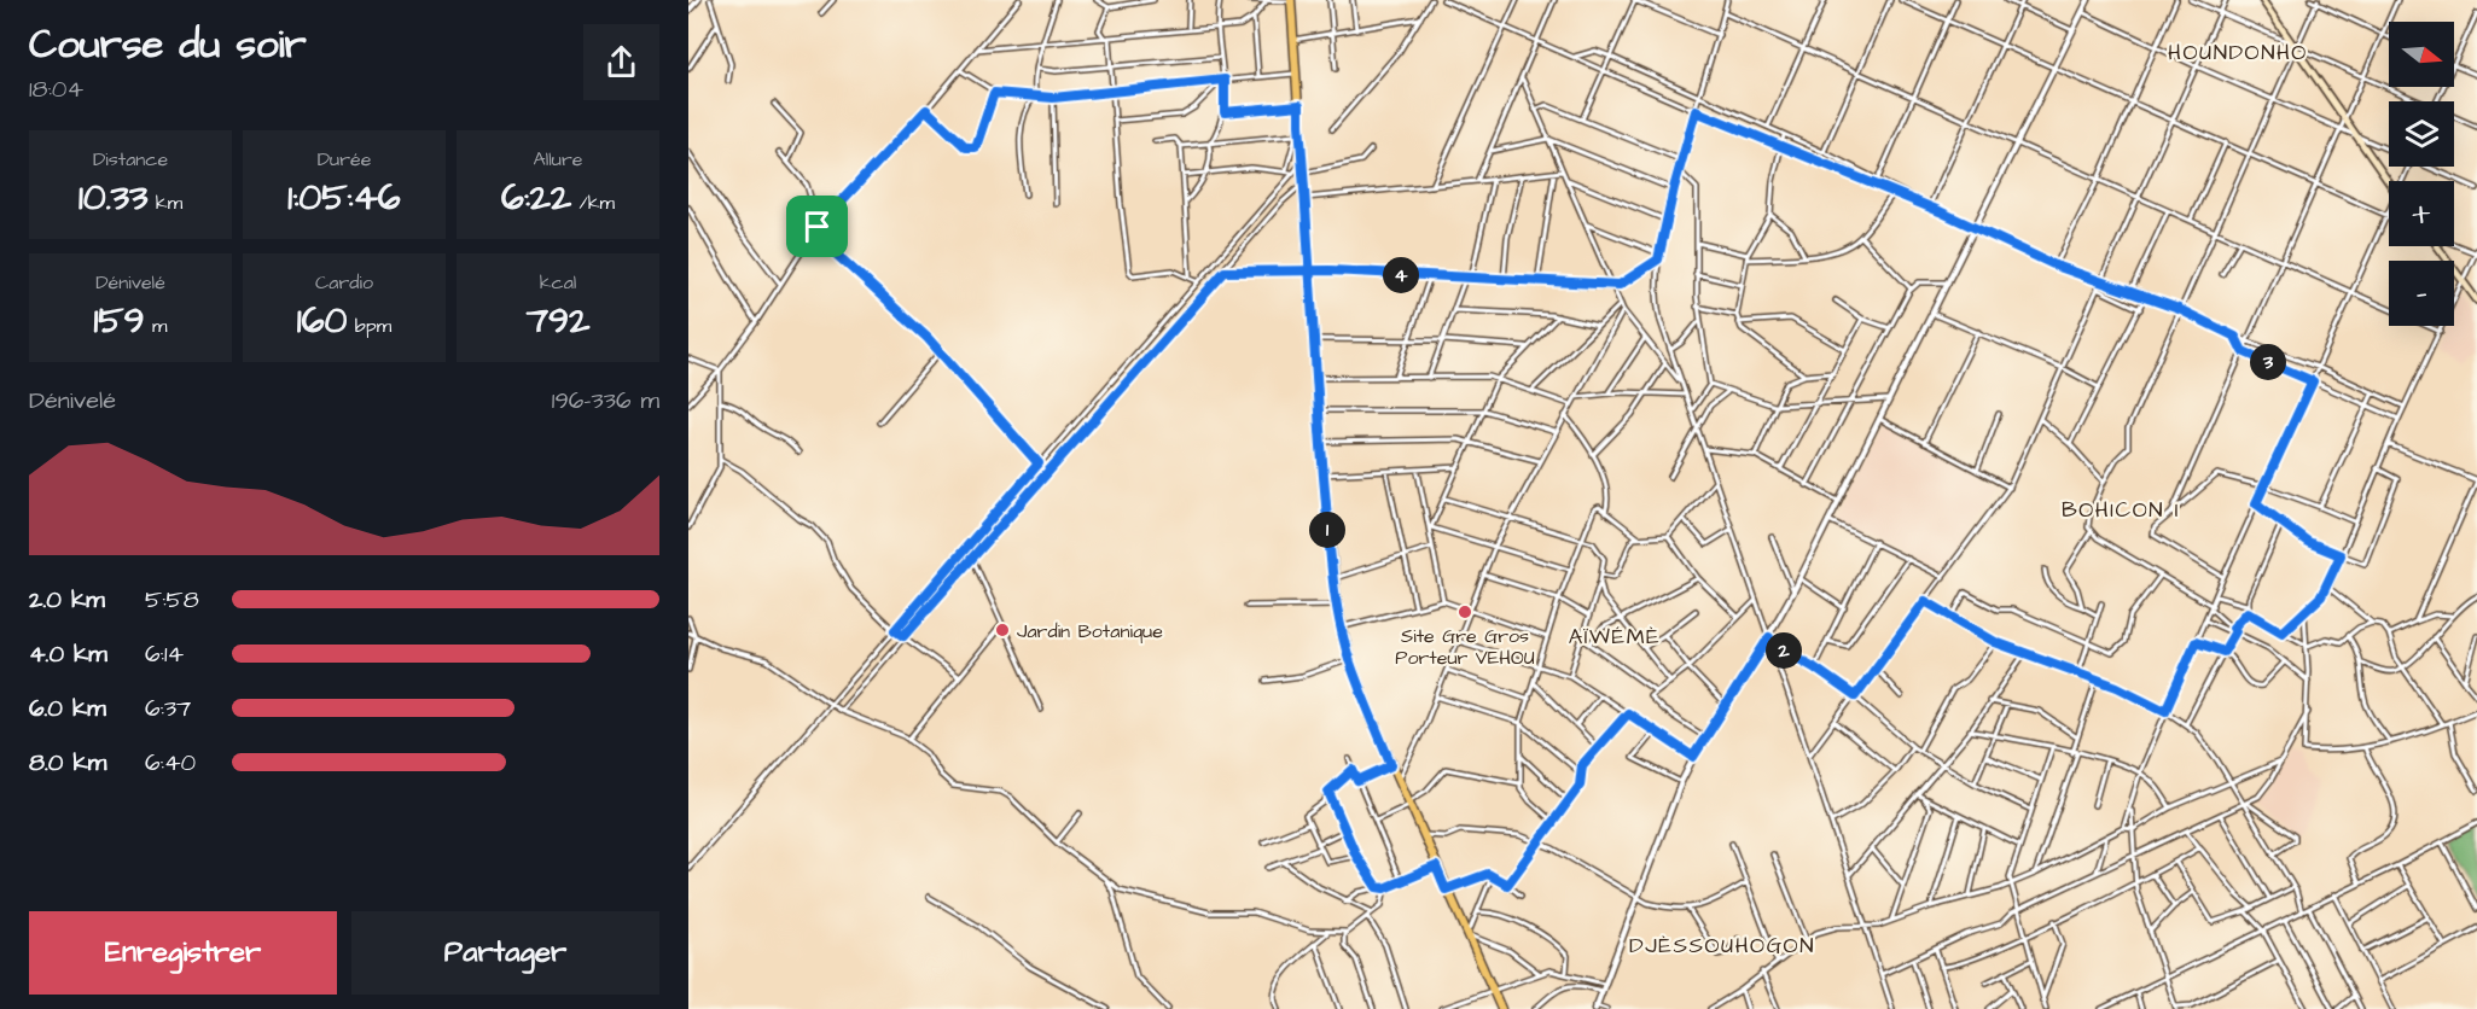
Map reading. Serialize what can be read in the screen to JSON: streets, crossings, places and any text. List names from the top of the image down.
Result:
{
  "districts": [
    "HOUNDONHO",
    "BOHICON I",
    "AÏWÉMÈ",
    "DJÈSSOUHOGON"
  ],
  "places": ["Site Gre Gros Porteur VEHOU", "Jardin Botanique"],
  "north": "right",
  "page": {
    "heading": ["Course du soir", "18:04"],
    "map_buttons": ["+", "−"],
    "stats": [
      ["Distance", "10.33 km"],
      ["Durée", "1:05:46"],
      ["Allure", "6:22 /km"],
      ["Dénivelé", "159 m"],
      ["Cardio", "160 bpm"],
      ["kcal", "792"]
    ],
    "pins": [
      "4",
      "3",
      "1",
      "2"
    ],
    "chart": ["Dénivelé", "196–336 m"],
    "list": [
      {
        "name": "2.0 km",
        "note": "5:58"
      },
      {
        "name": "4.0 km",
        "note": "6:14"
      },
      {
        "name": "6.0 km",
        "note": "6:37"
      },
      {
        "name": "8.0 km",
        "note": "6:40"
      }
    ],
    "buttons": ["Enregistrer", "Partager"]
  }
}
